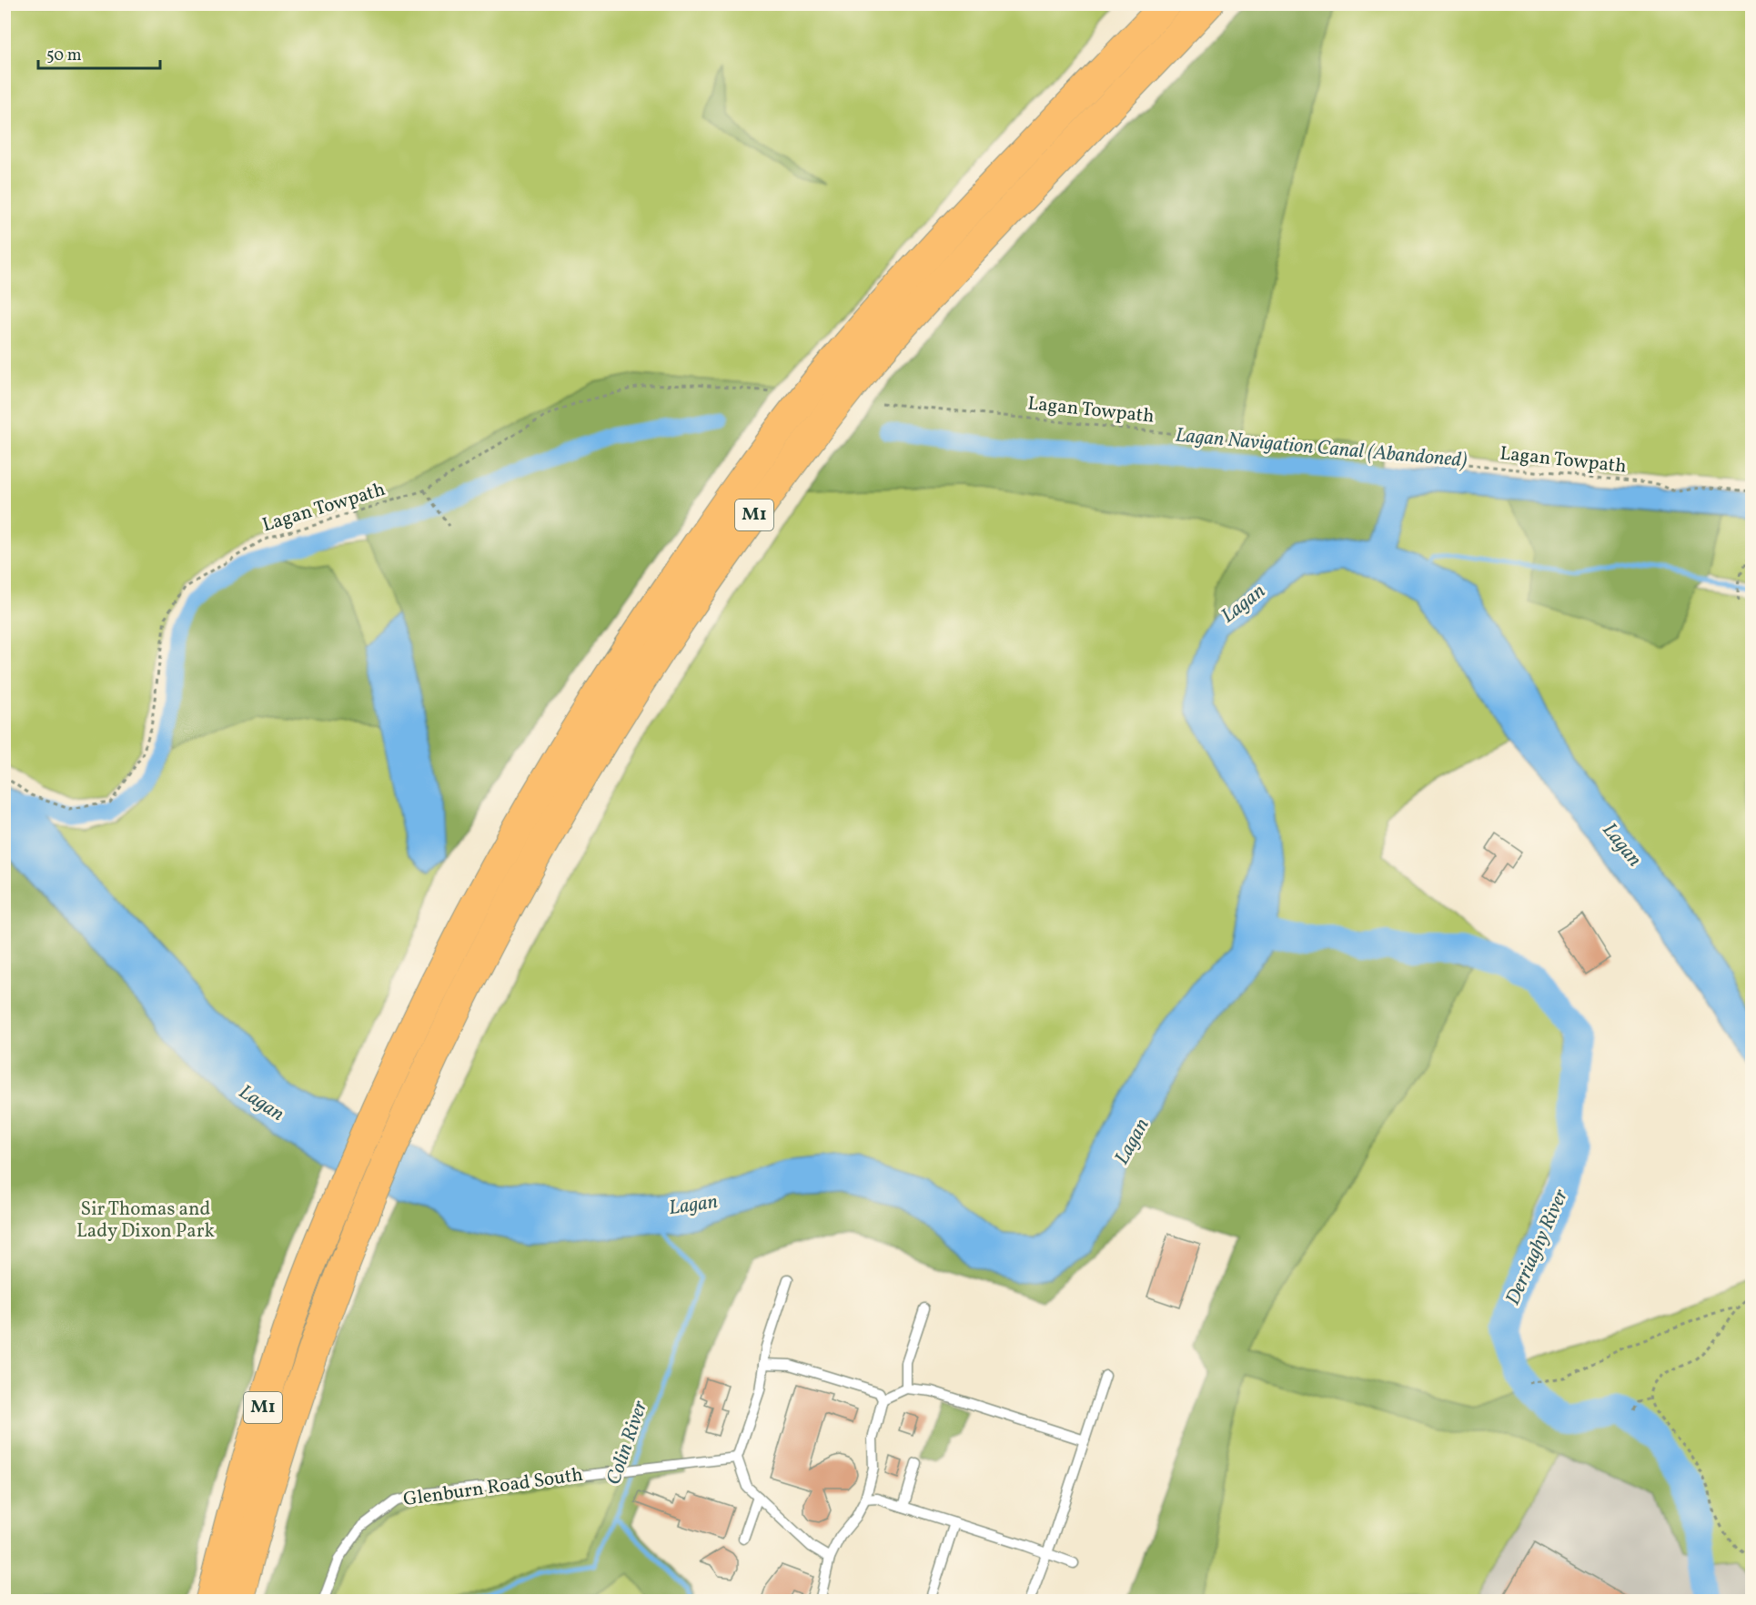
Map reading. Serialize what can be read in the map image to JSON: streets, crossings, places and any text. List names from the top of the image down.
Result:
{
  "streets": {
    "highway": ["M1"],
    "lane": ["Glenburn Road South"],
    "path": ["Lagan Towpath"]
  },
  "water": [
    "Lagan Navigation Canal (Abandoned)",
    "Lagan",
    "Derriaghy River",
    "Colin River"
  ],
  "parks": ["Sir Thomas and Lady Dixon Park"],
  "scale_bar": "50 m"
}
